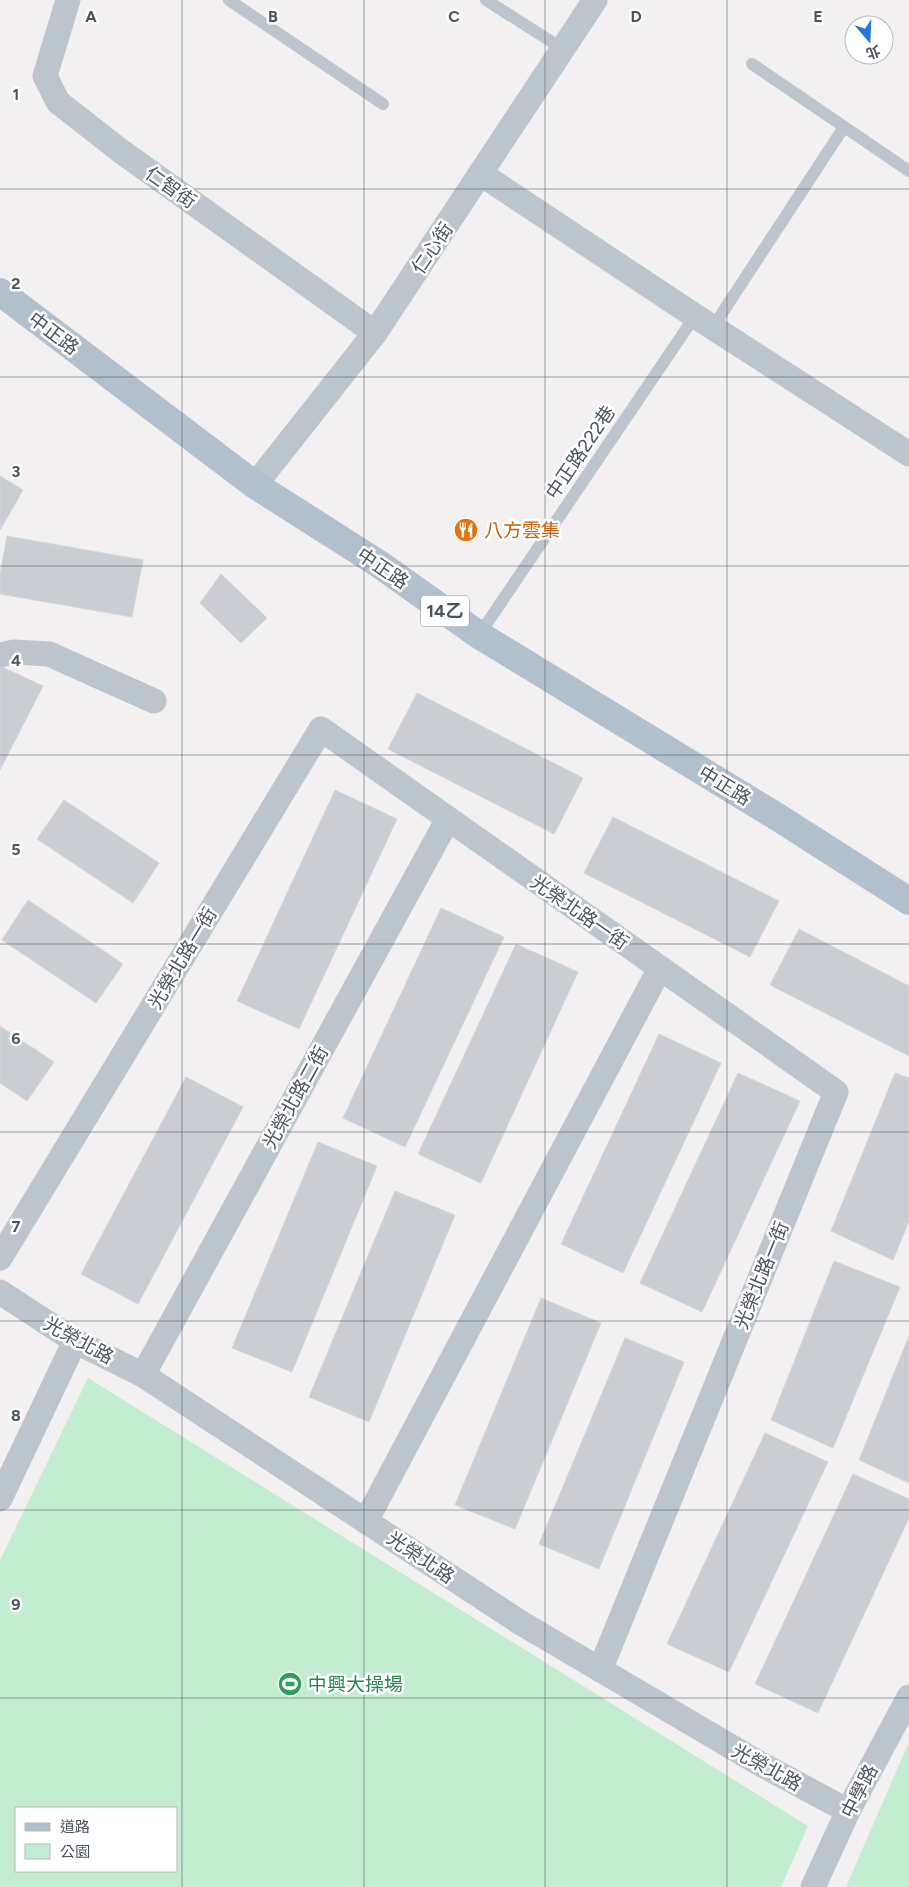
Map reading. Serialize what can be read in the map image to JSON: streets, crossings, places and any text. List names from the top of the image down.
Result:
{
  "streets": {
    "main road": ["中正路", "14乙"],
    "street": [
      "仁智街",
      "仁心街",
      "光榮北路一街",
      "光榮北路二街",
      "光榮北路",
      "中學路"
    ],
    "lane": ["中正路222巷"]
  },
  "crossings": [
    ["仁智街", "仁心街"],
    ["仁心街", "中正路"],
    ["中正路", "中正路222巷"],
    ["光榮北路一街", "光榮北路二街"],
    ["光榮北路一街", "光榮北路"],
    ["光榮北路二街", "光榮北路"],
    ["光榮北路", "中學路"]
  ],
  "places": {
    "restaurant": ["八方雲集"],
    "sports": ["中興大操場"]
  },
  "legend": ["道路", "公園"],
  "north": "bottom",
  "grid": {
    "columns": [
      "A",
      "B",
      "C",
      "D",
      "E"
    ],
    "rows": [
      "1",
      "2",
      "3",
      "4",
      "5",
      "6",
      "7",
      "8",
      "9"
    ]
  }
}
